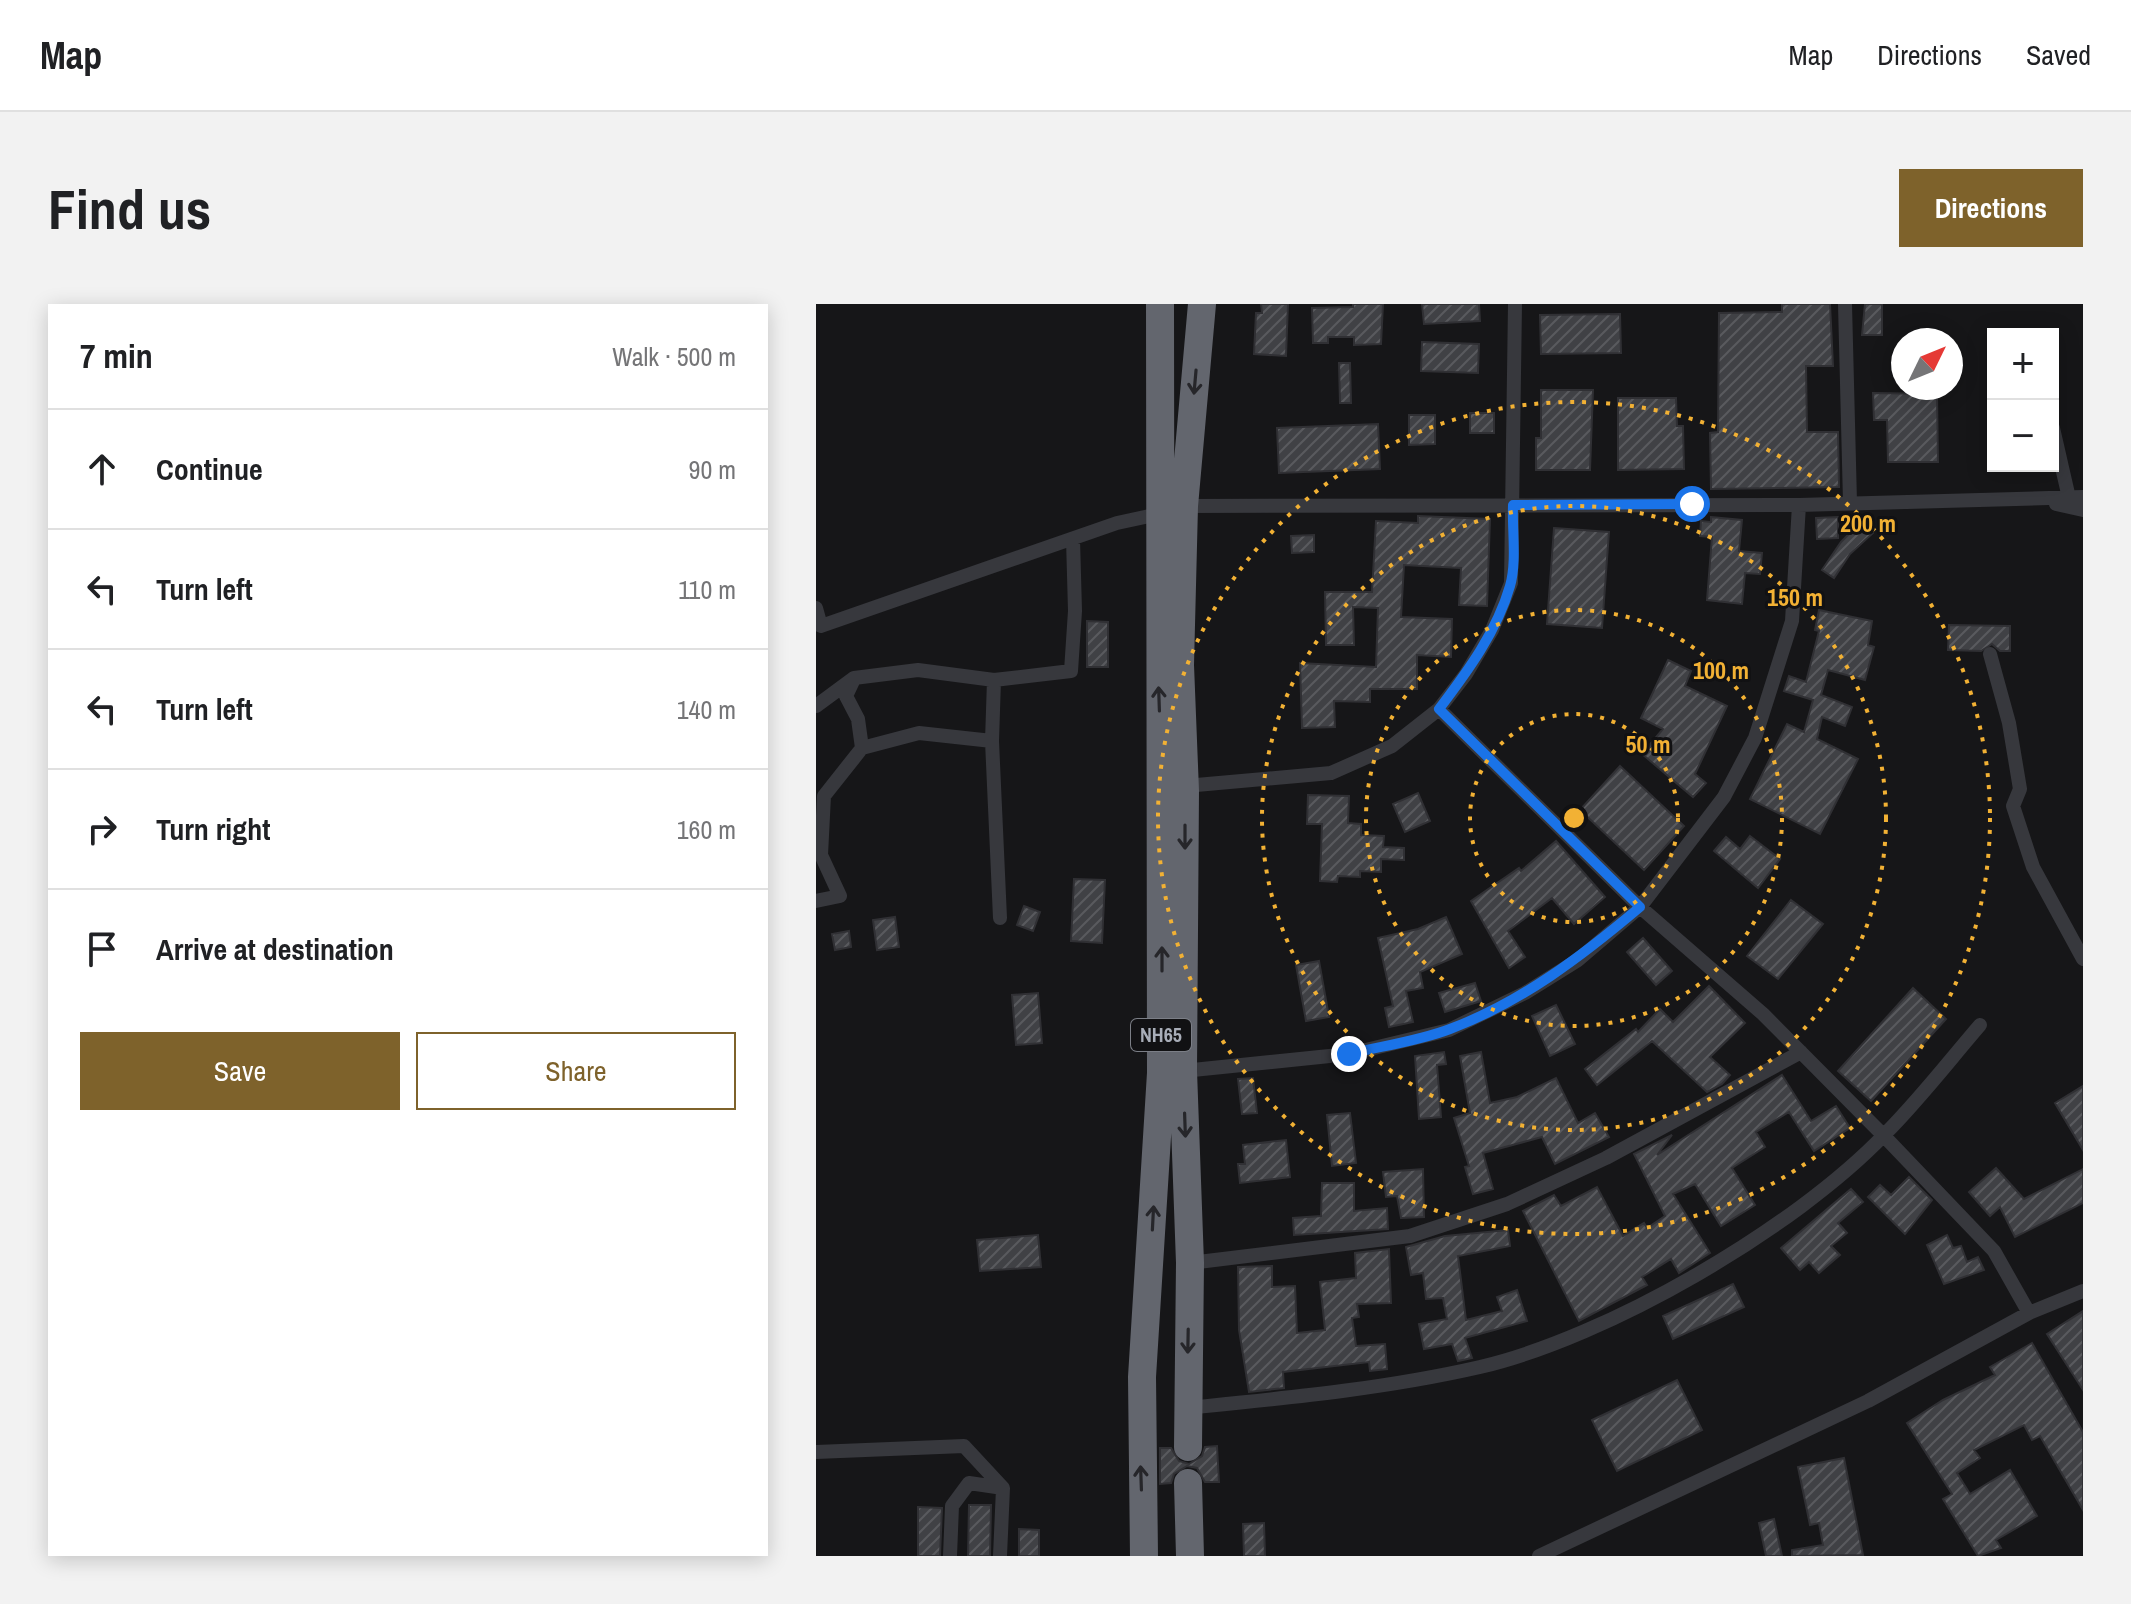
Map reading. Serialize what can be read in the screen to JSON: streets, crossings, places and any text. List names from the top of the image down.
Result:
{
  "streets": {
    "highway": ["NH65"]
  },
  "north": "top right",
  "page": {
    "header": "Map",
    "nav": ["Map", "Directions", "Saved"],
    "buttons": [
      "Directions",
      ["Save", "Share"]
    ],
    "title": "Find us",
    "heading": ["7 min", "Walk · 500 m"],
    "map_buttons": ["+", "−"],
    "list": [
      ["Continue", "90 m"],
      ["Turn left", "110 m"],
      ["Turn left", "140 m"],
      ["Turn right", "160 m"],
      "Arrive at destination"
    ]
  },
  "rings": [
    "200 m",
    "150 m",
    "100 m",
    "50 m"
  ]
}
